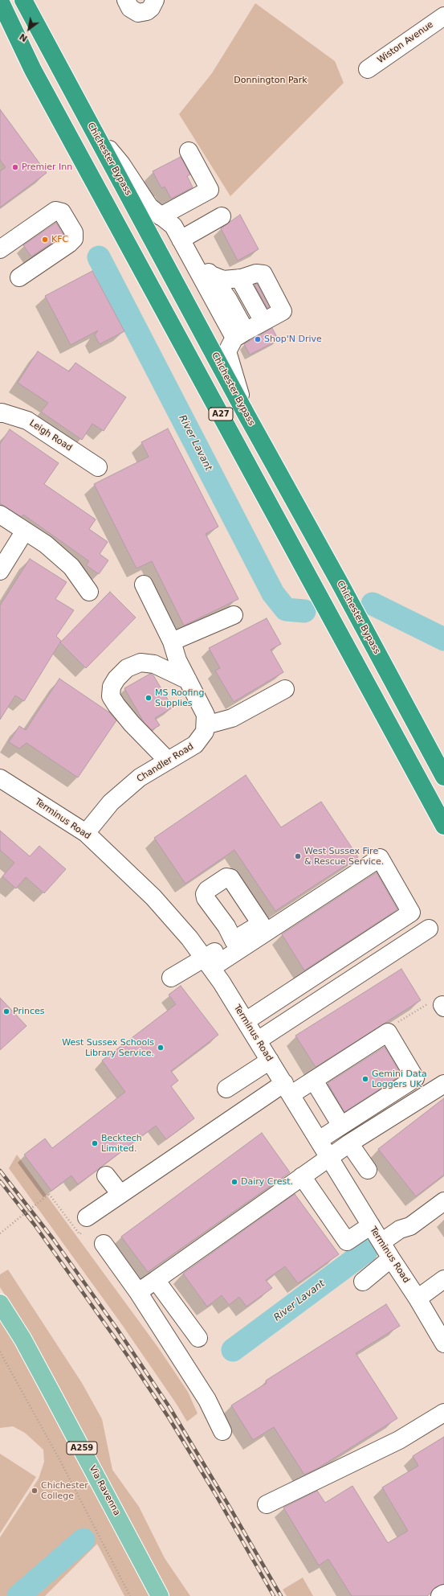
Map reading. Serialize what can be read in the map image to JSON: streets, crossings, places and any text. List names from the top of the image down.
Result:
{
  "streets": {
    "highway": ["Chichester Bypass", "A27"],
    "main road": ["A259", "Via Ravenna"],
    "street": [
      "Wiston Avenue",
      "Leigh Road",
      "Chandler Road",
      "Terminus Road"
    ]
  },
  "crossings": [
    ["Chandler Road", "Terminus Road"]
  ],
  "water": ["River Lavant"],
  "parks": ["Donnington Park"],
  "places": [
    "Premier Inn",
    "KFC",
    "Shop'N Drive",
    "MS Roofing Supplies",
    "West Sussex Fire & Rescue Service.",
    "Princes",
    "West Sussex Schools Library Service.",
    "Gemini Data Loggers UK",
    "Becktech Limited.",
    "Dairy Crest.",
    "Chichester College"
  ],
  "north": "bottom left"
}
